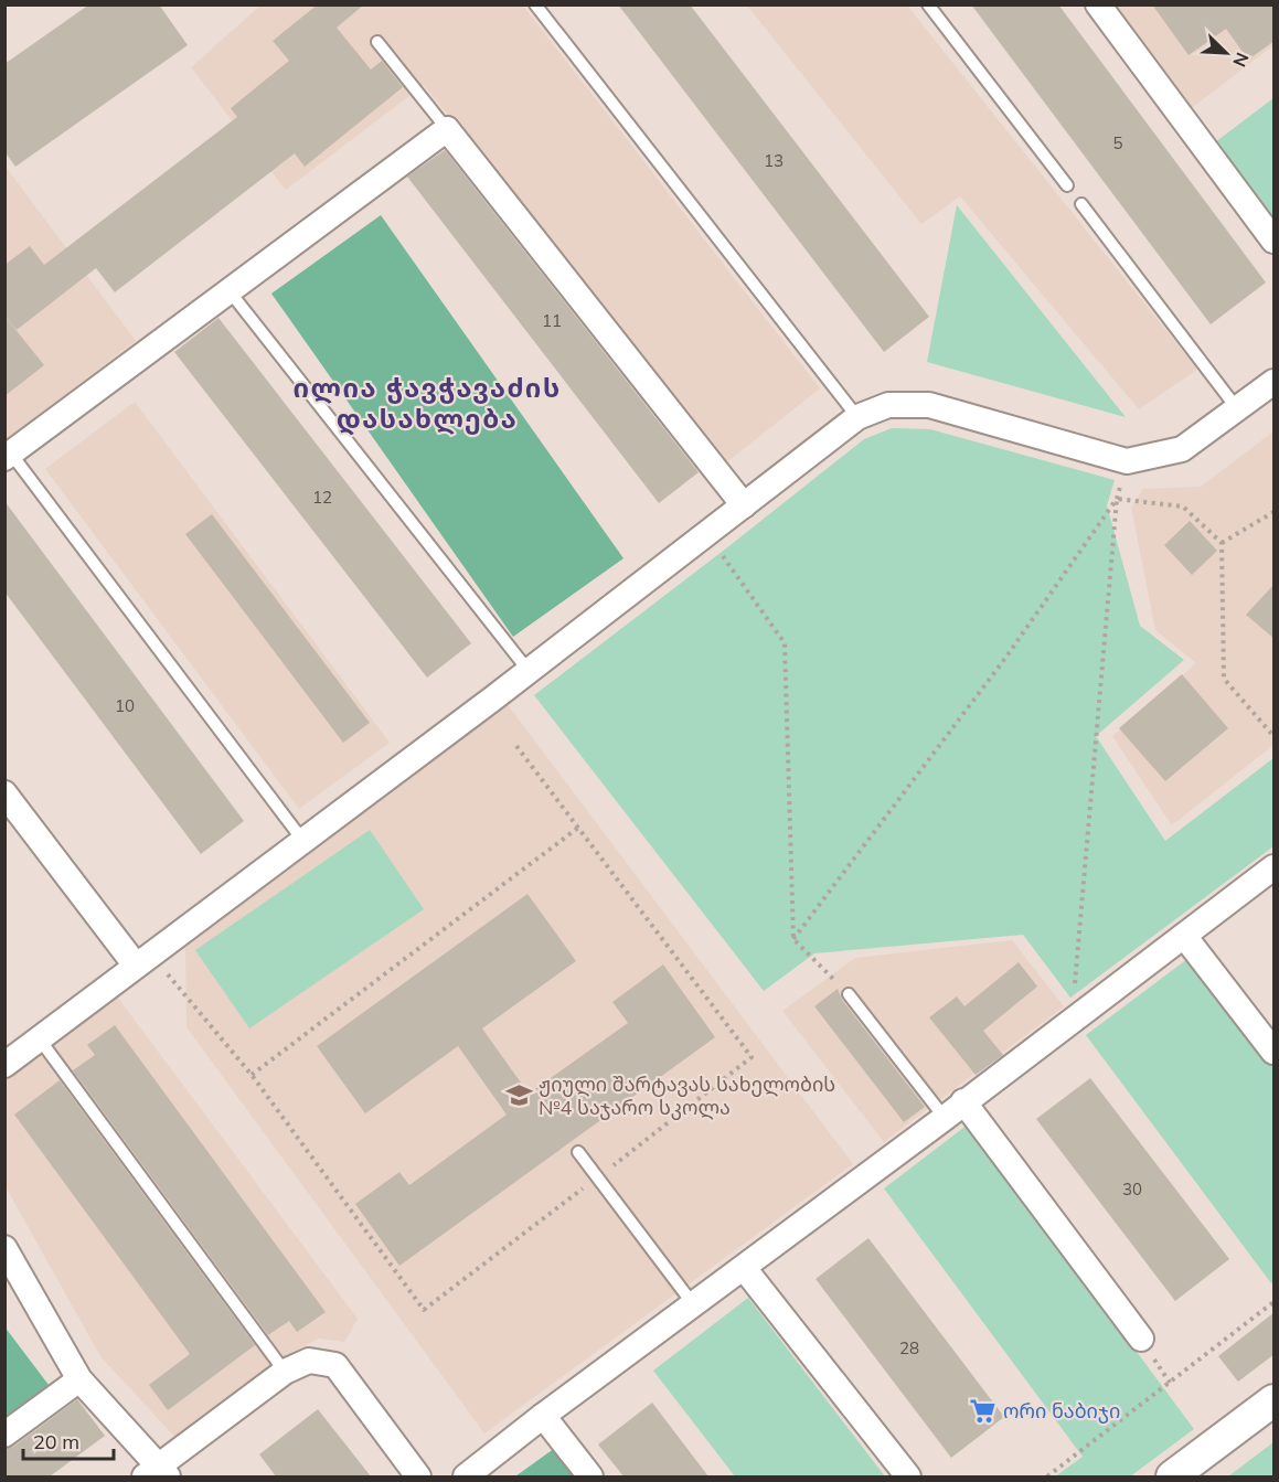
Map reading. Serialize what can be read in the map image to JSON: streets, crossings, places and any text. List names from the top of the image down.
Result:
{
  "districts": ["ილია ჭავჭავაძის დასახლება"],
  "places": {
    "school or university": ["ჟიული შარტავას სახელობის №4 საჯარო სკოლა"],
    "supermarket": ["ორი ნაბიჯი"]
  },
  "house_numbers": [
    "5",
    "13",
    "11",
    "12",
    "10",
    "30",
    "28"
  ],
  "scale_bar": "20 m",
  "north": "bottom right"
}
